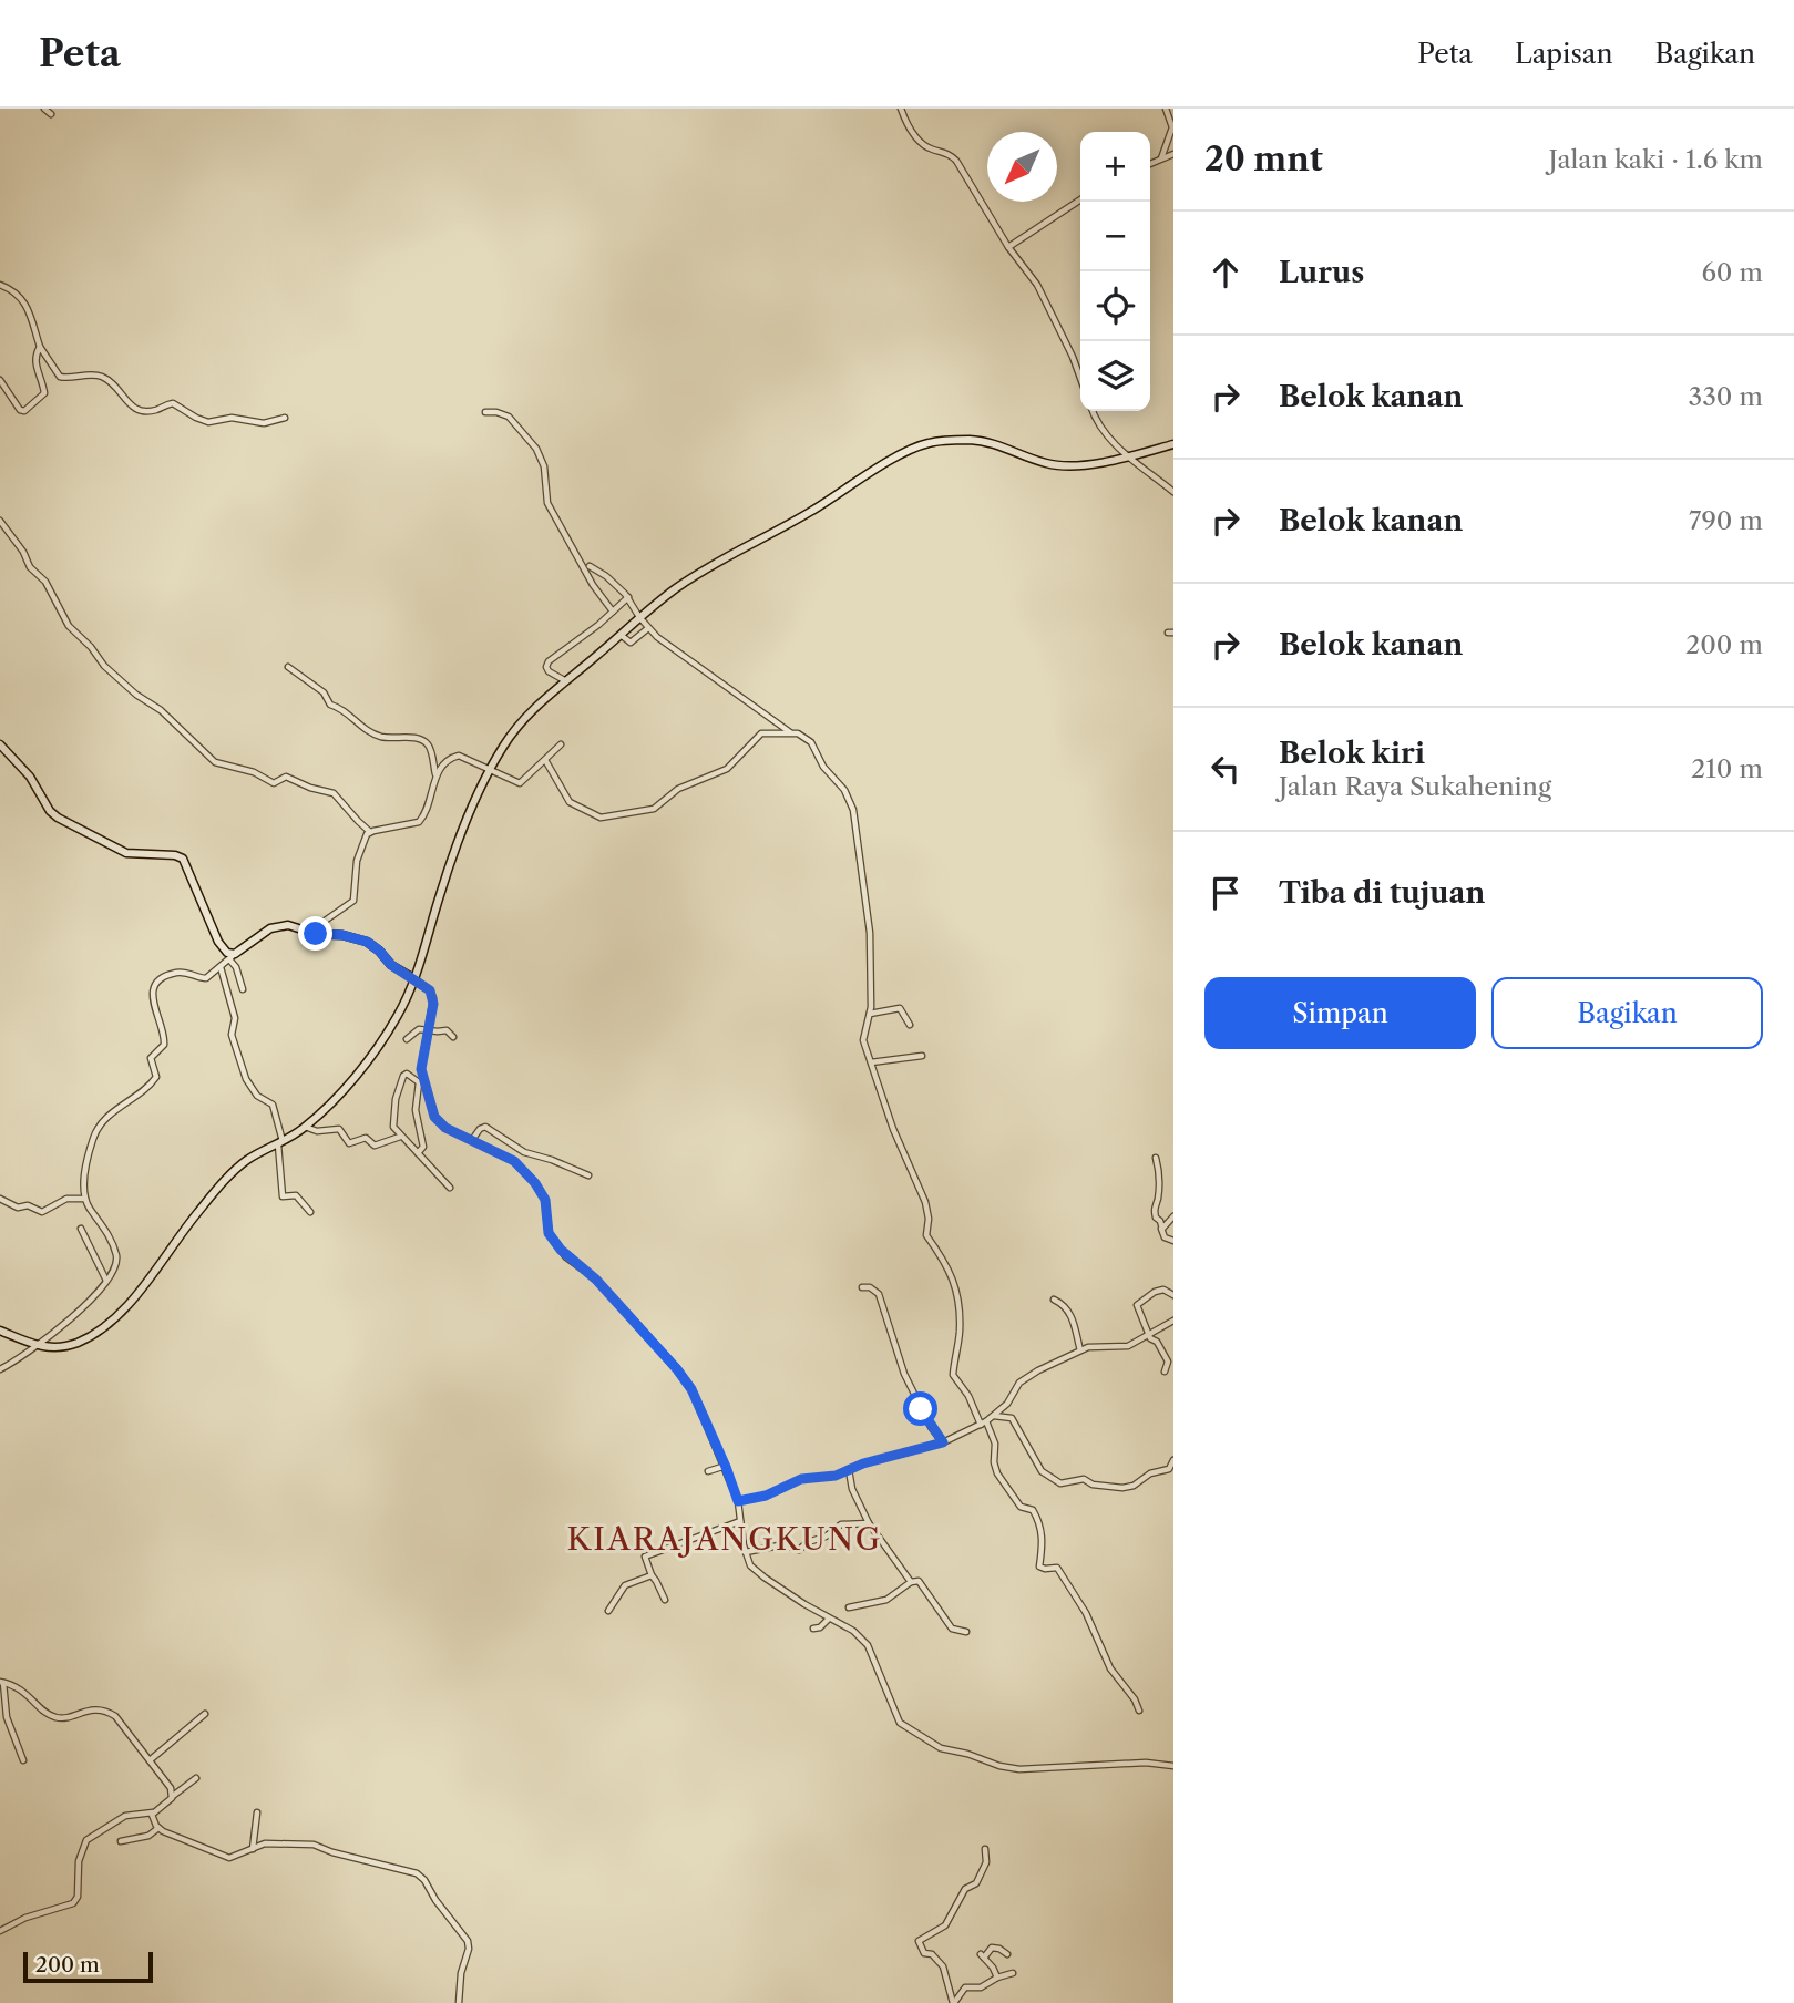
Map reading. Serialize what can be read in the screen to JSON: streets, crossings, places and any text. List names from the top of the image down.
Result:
{
  "districts": ["KIARAJANGKUNG"],
  "scale_bar": "200 m",
  "north": "bottom left",
  "page": {
    "header": "Peta",
    "nav": ["Peta", "Lapisan", "Bagikan"],
    "heading": ["20 mnt", "Jalan kaki · 1.6 km"],
    "map_buttons": ["+", "−"],
    "list": [
      ["Lurus", "60 m"],
      ["Belok kanan", "330 m"],
      ["Belok kanan", "790 m"],
      ["Belok kanan", "200 m"],
      ["Belok kiri", "Jalan Raya Sukahening", "210 m"],
      "Tiba di tujuan"
    ],
    "buttons": ["Simpan", "Bagikan"],
    "scale": "200 m"
  }
}
